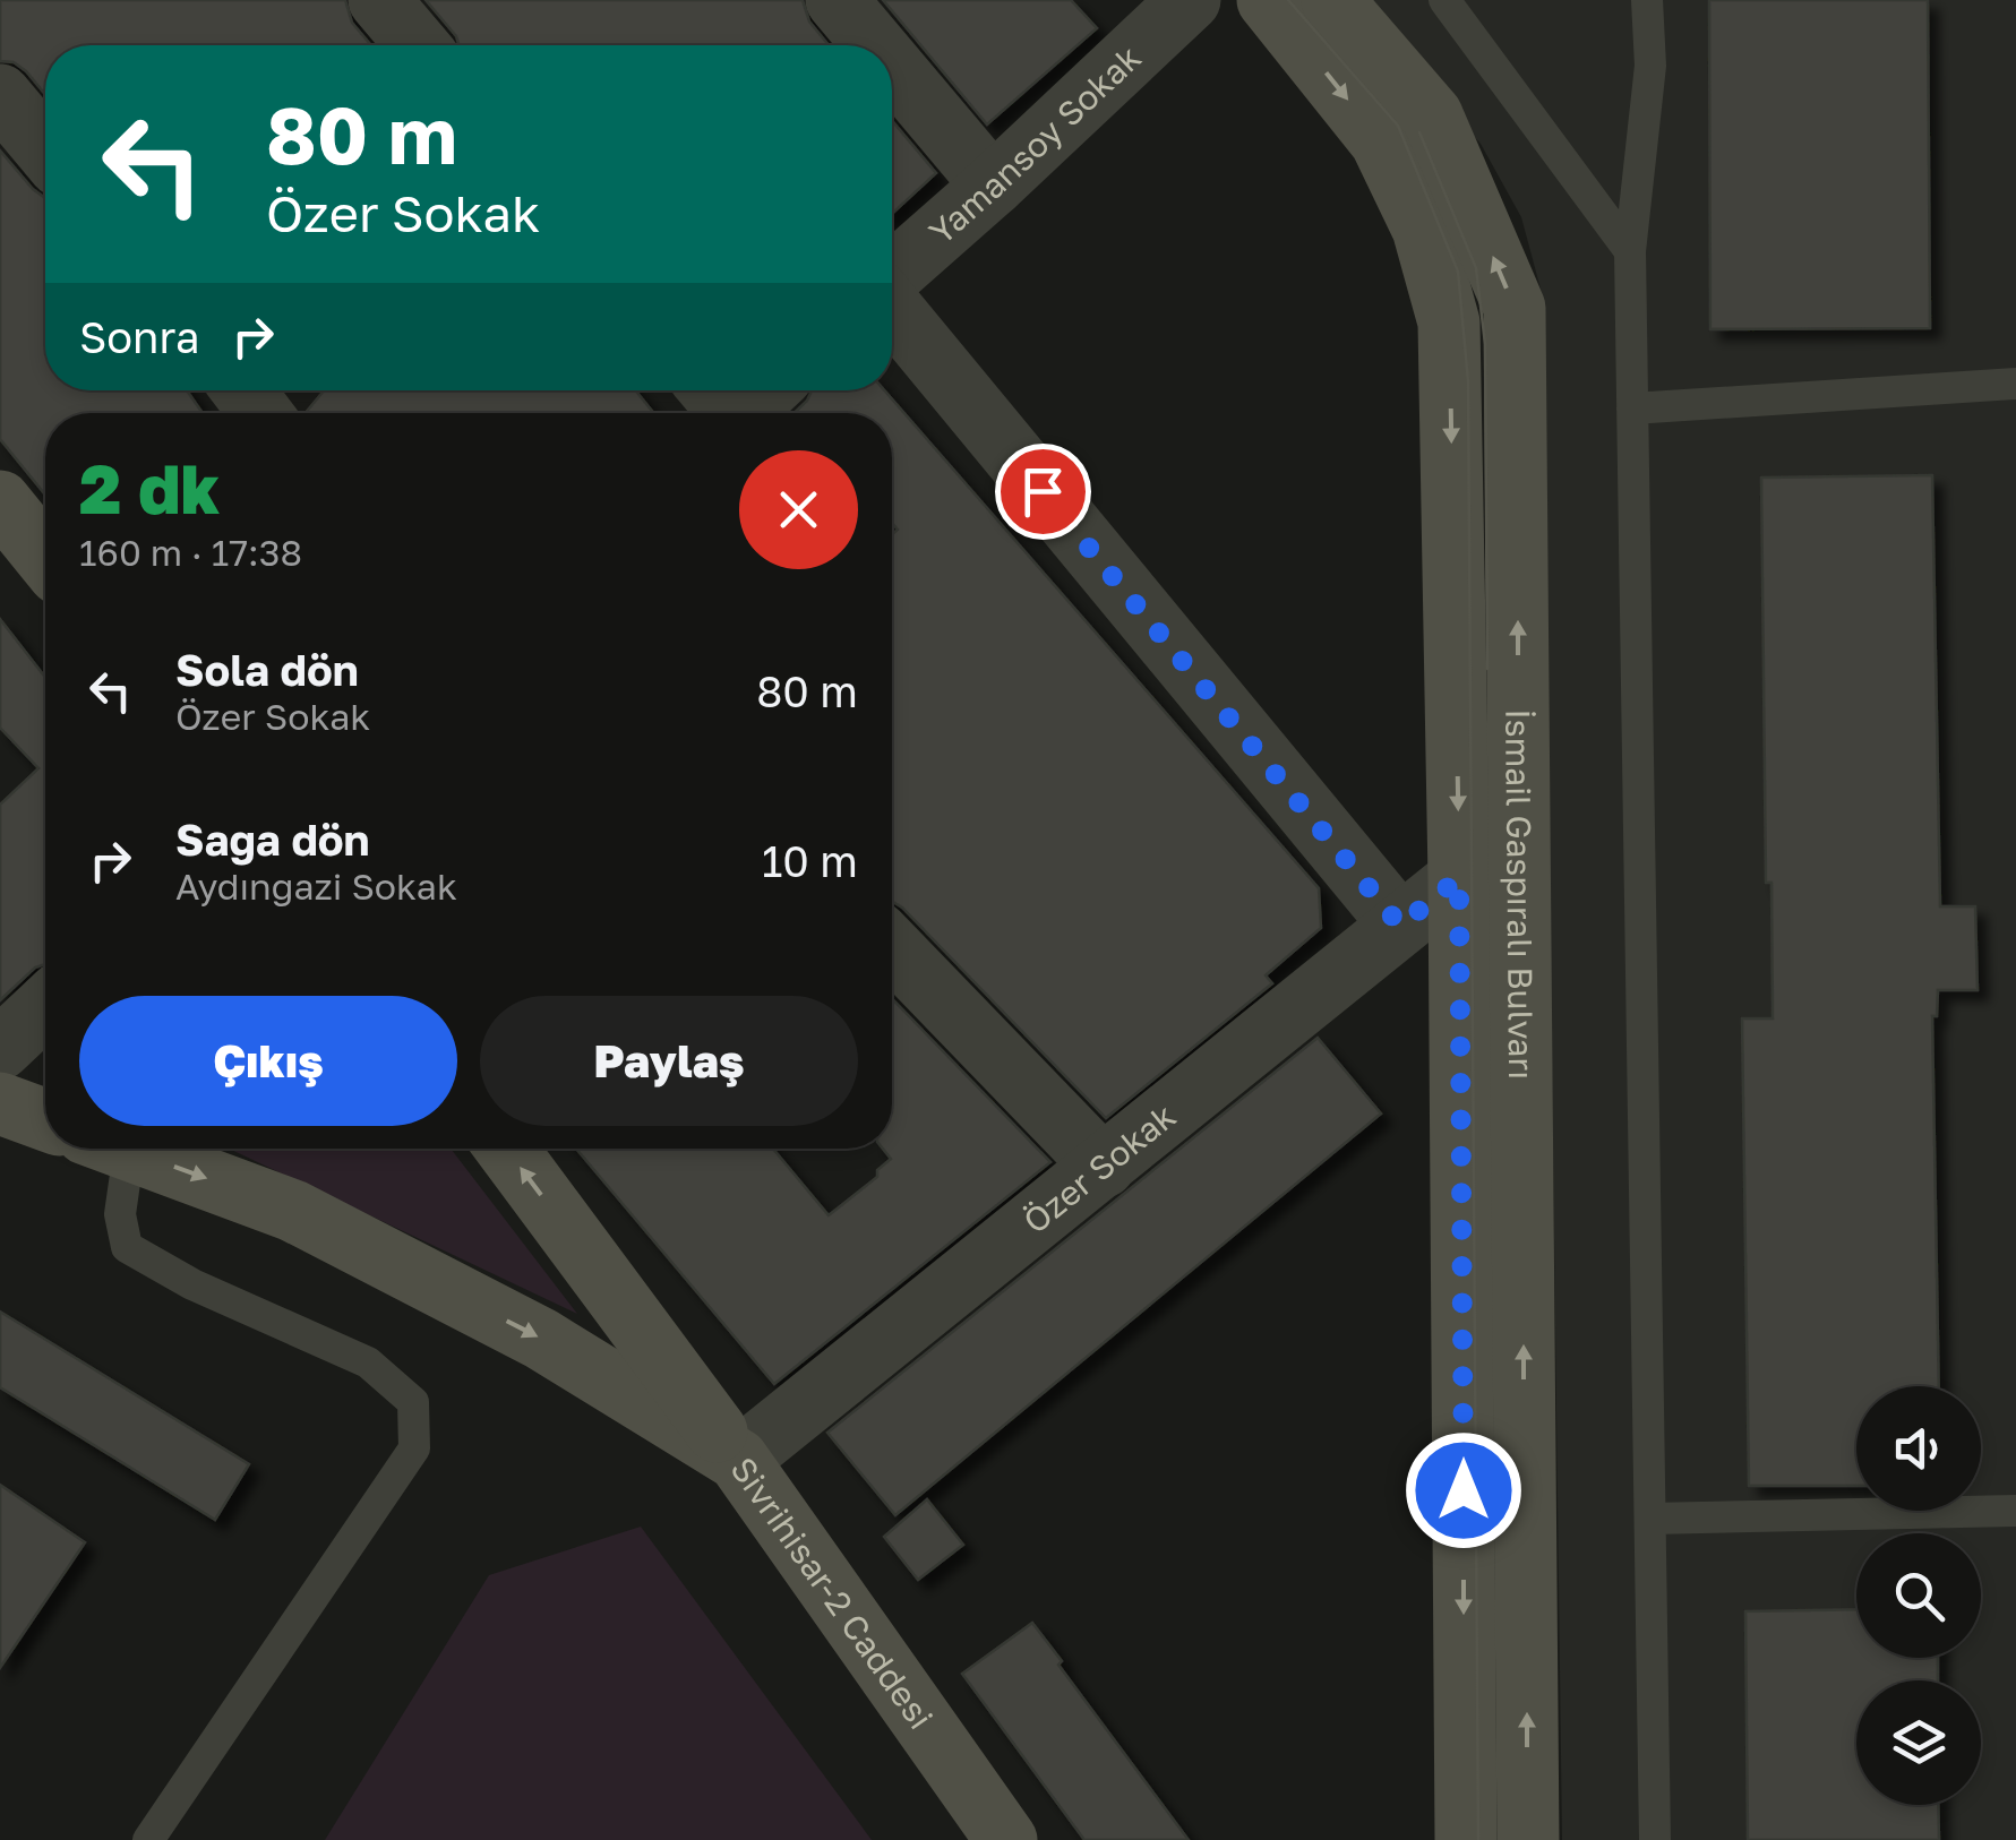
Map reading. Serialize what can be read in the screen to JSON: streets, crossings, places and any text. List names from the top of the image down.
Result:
{
  "streets": {
    "main road": ["İsmail Gaspıralı Bulvarı", "Sivrihisar-2 Caddesi"],
    "street": ["Yamansoy Sokak", "Özer Sokak"]
  },
  "crossings": [
    ["Özer Sokak", "Sivrihisar-2 Caddesi"]
  ],
  "page": {
    "turn": ["80 m", "Özer Sokak"],
    "then": "Sonra",
    "heading": ["2 dk", "160 m · 17:38"],
    "list": [
      {
        "name": "Sola dön",
        "note": "Özer Sokak",
        "value": "80 m"
      },
      {
        "name": "Sağa dön",
        "note": "Aydıngazi Sokak",
        "value": "10 m"
      }
    ],
    "buttons": ["Çıkış", "Paylaş"]
  }
}
